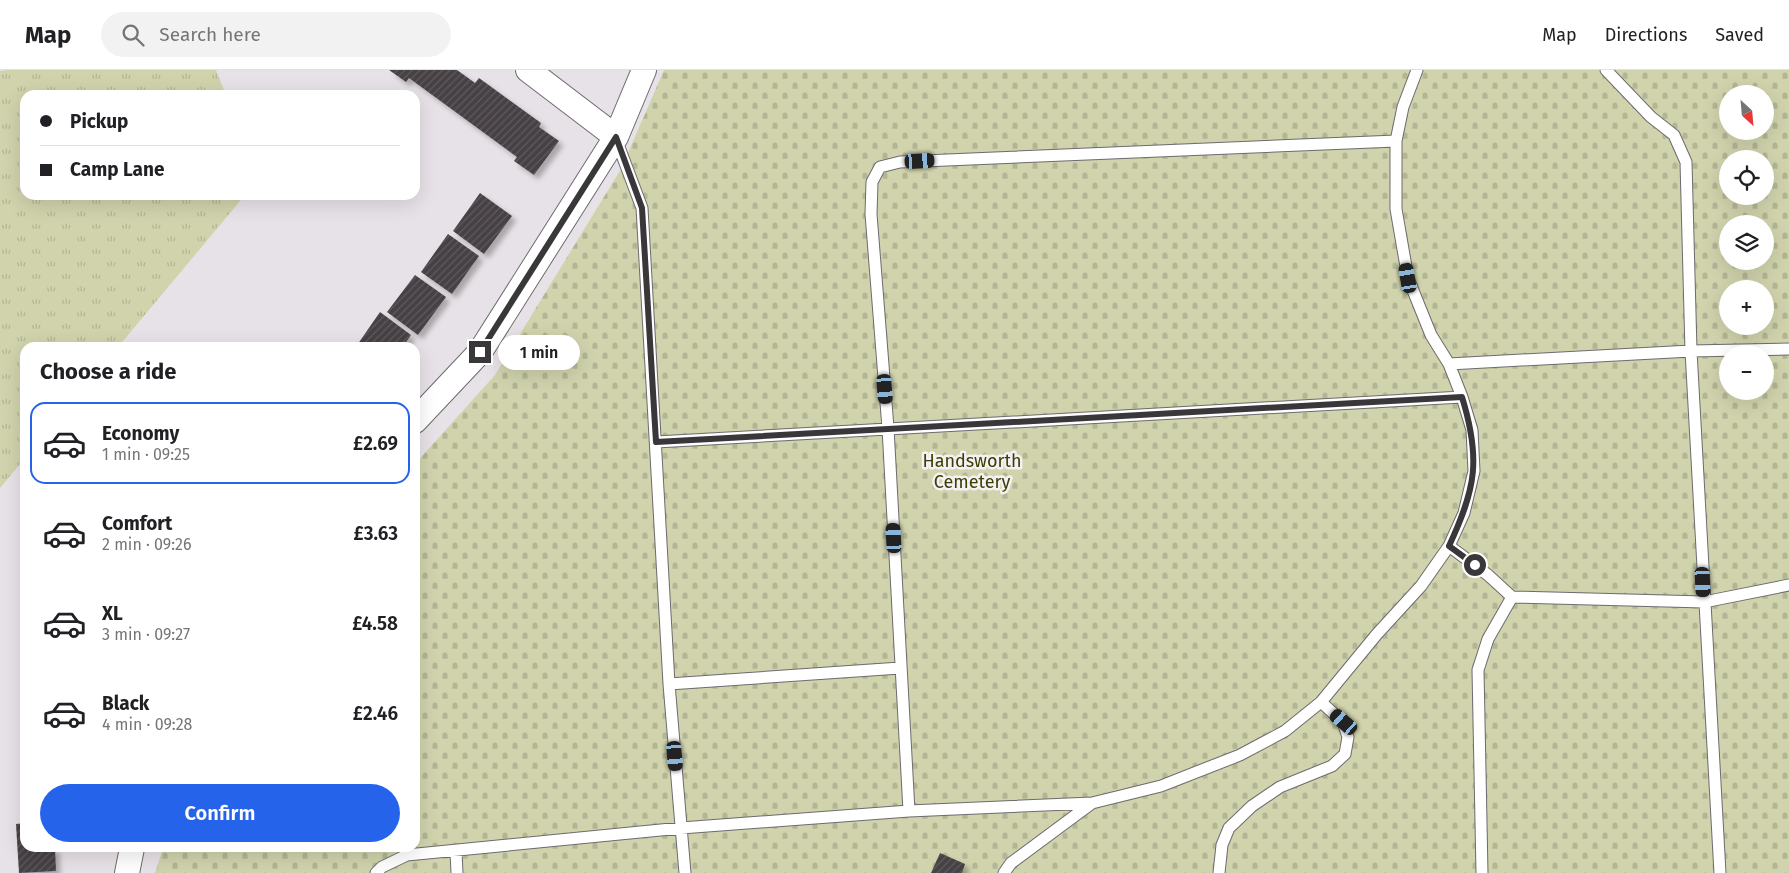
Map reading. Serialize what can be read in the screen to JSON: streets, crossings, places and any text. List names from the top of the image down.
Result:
{
  "parks": ["Handsworth Cemetery"],
  "north": "bottom right",
  "page": {
    "header": "Map",
    "search": "Search here",
    "nav": ["Map", "Directions", "Saved"],
    "map_buttons": ["+", "−"],
    "banner": ["Pickup", "Camp Lane"],
    "bubble": "1 min",
    "heading": "Choose a ride",
    "list": [
      {
        "name": "Economy",
        "note": "1 min · 09:25",
        "value": "£2.69"
      },
      {
        "name": "Comfort",
        "note": "2 min · 09:26",
        "value": "£3.63"
      },
      {
        "name": "XL",
        "note": "3 min · 09:27",
        "value": "£4.58"
      },
      {
        "name": "Black",
        "note": "4 min · 09:28",
        "value": "£2.46"
      }
    ],
    "buttons": "Confirm"
  }
}
